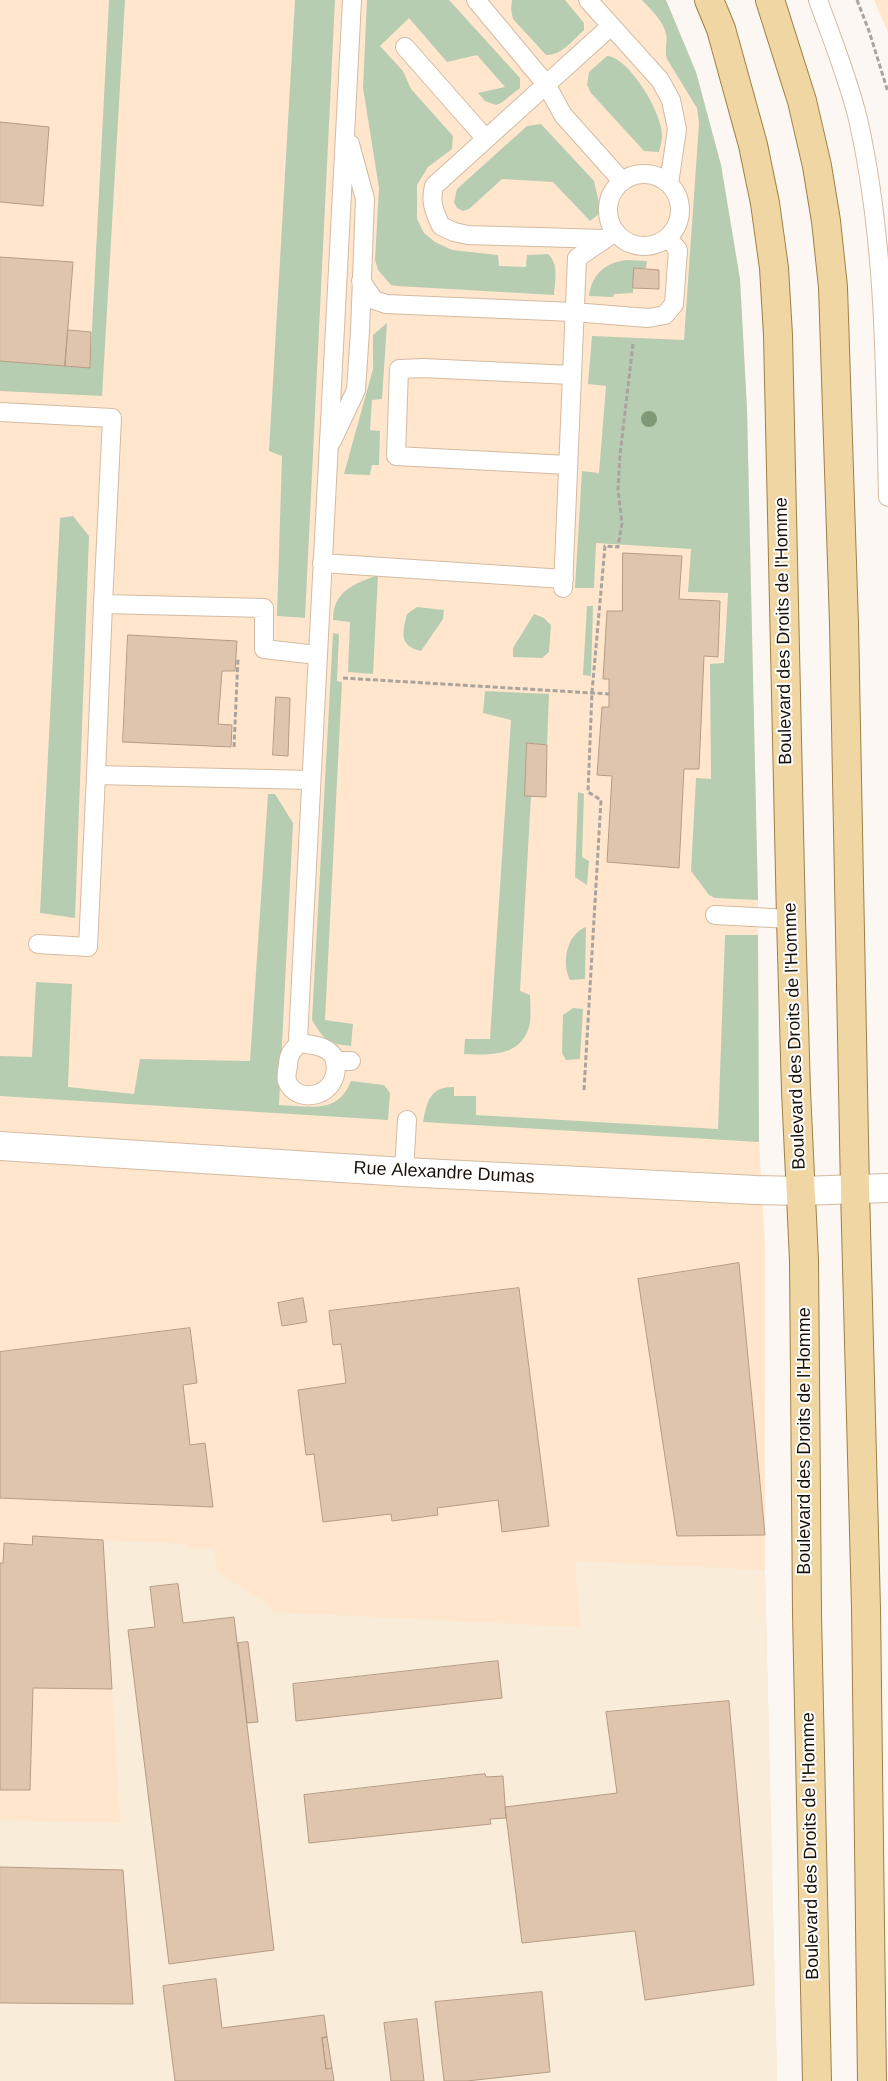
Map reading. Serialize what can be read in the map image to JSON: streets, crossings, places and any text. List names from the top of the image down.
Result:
{
  "streets": {
    "main road": ["Boulevard des Droits de l'Homme"],
    "street": ["Rue Alexandre Dumas"]
  },
  "crossings": [
    ["Boulevard des Droits de l'Homme", "Rue Alexandre Dumas"]
  ]
}
